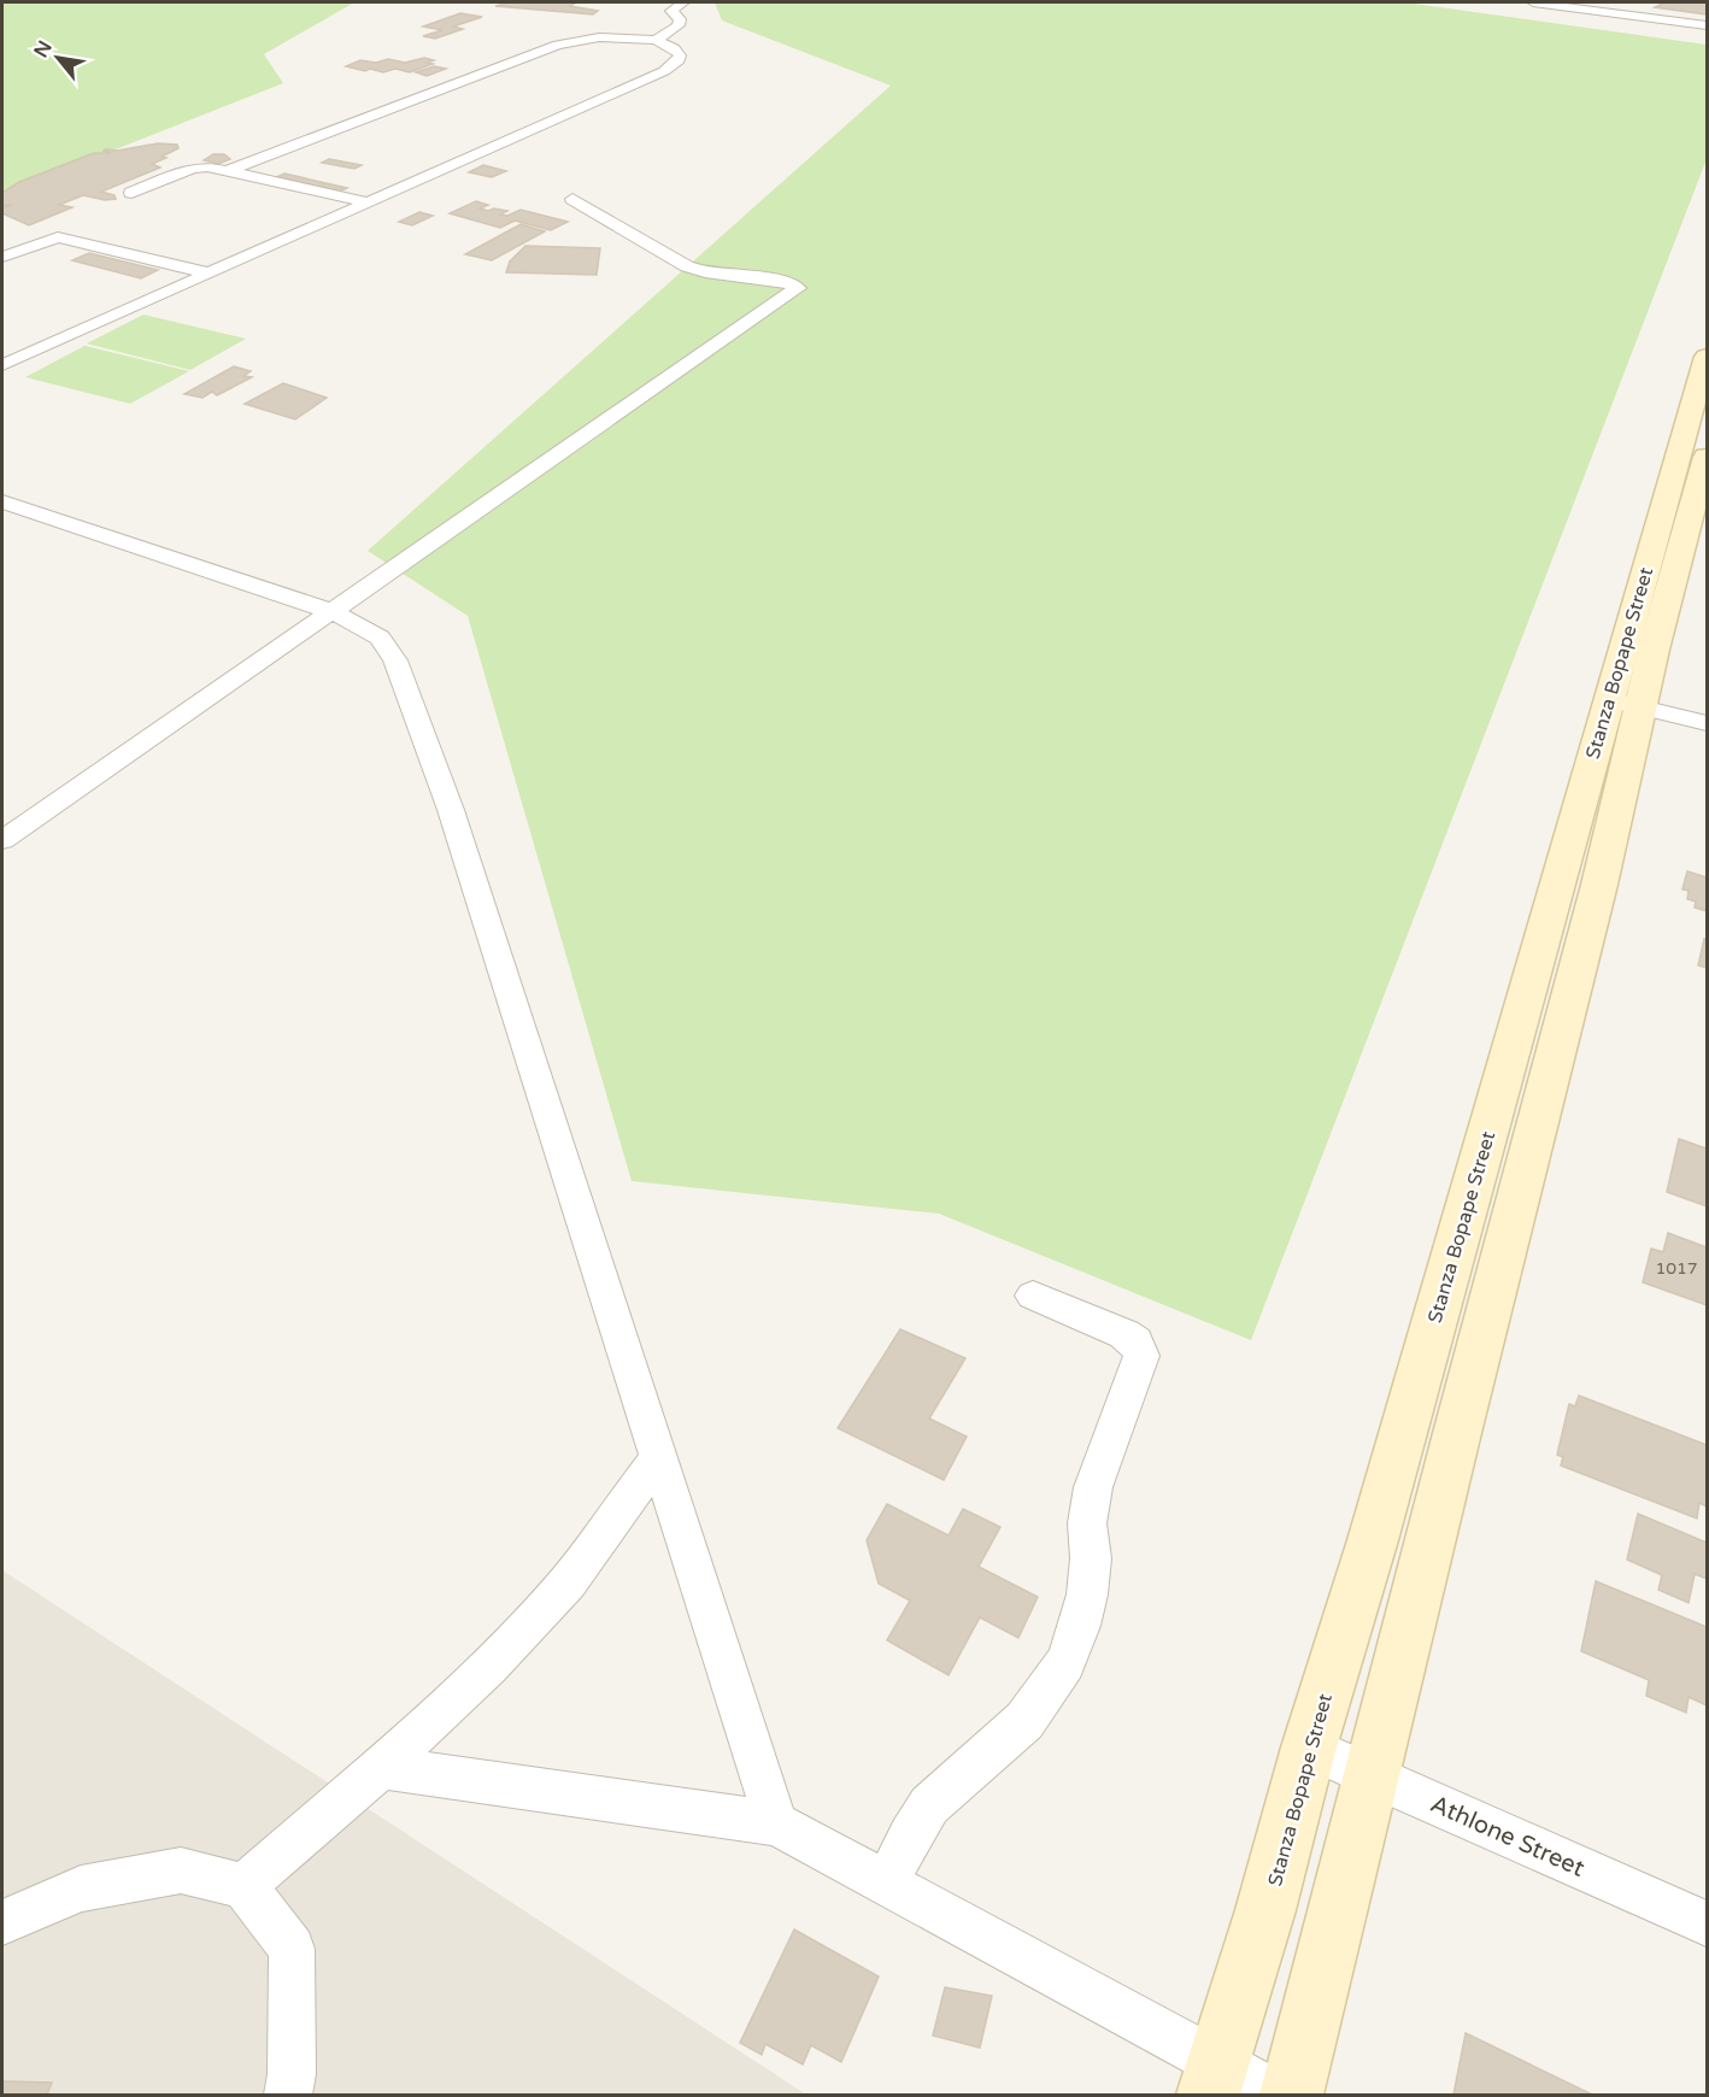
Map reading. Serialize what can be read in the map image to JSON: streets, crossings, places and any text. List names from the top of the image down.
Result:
{
  "streets": {
    "main road": ["Stanza Bopape Street"],
    "street": ["Athlone Street"]
  },
  "crossings": [
    ["Stanza Bopape Street", "Athlone Street"]
  ],
  "house_numbers": ["1017"],
  "north": "top left"
}
